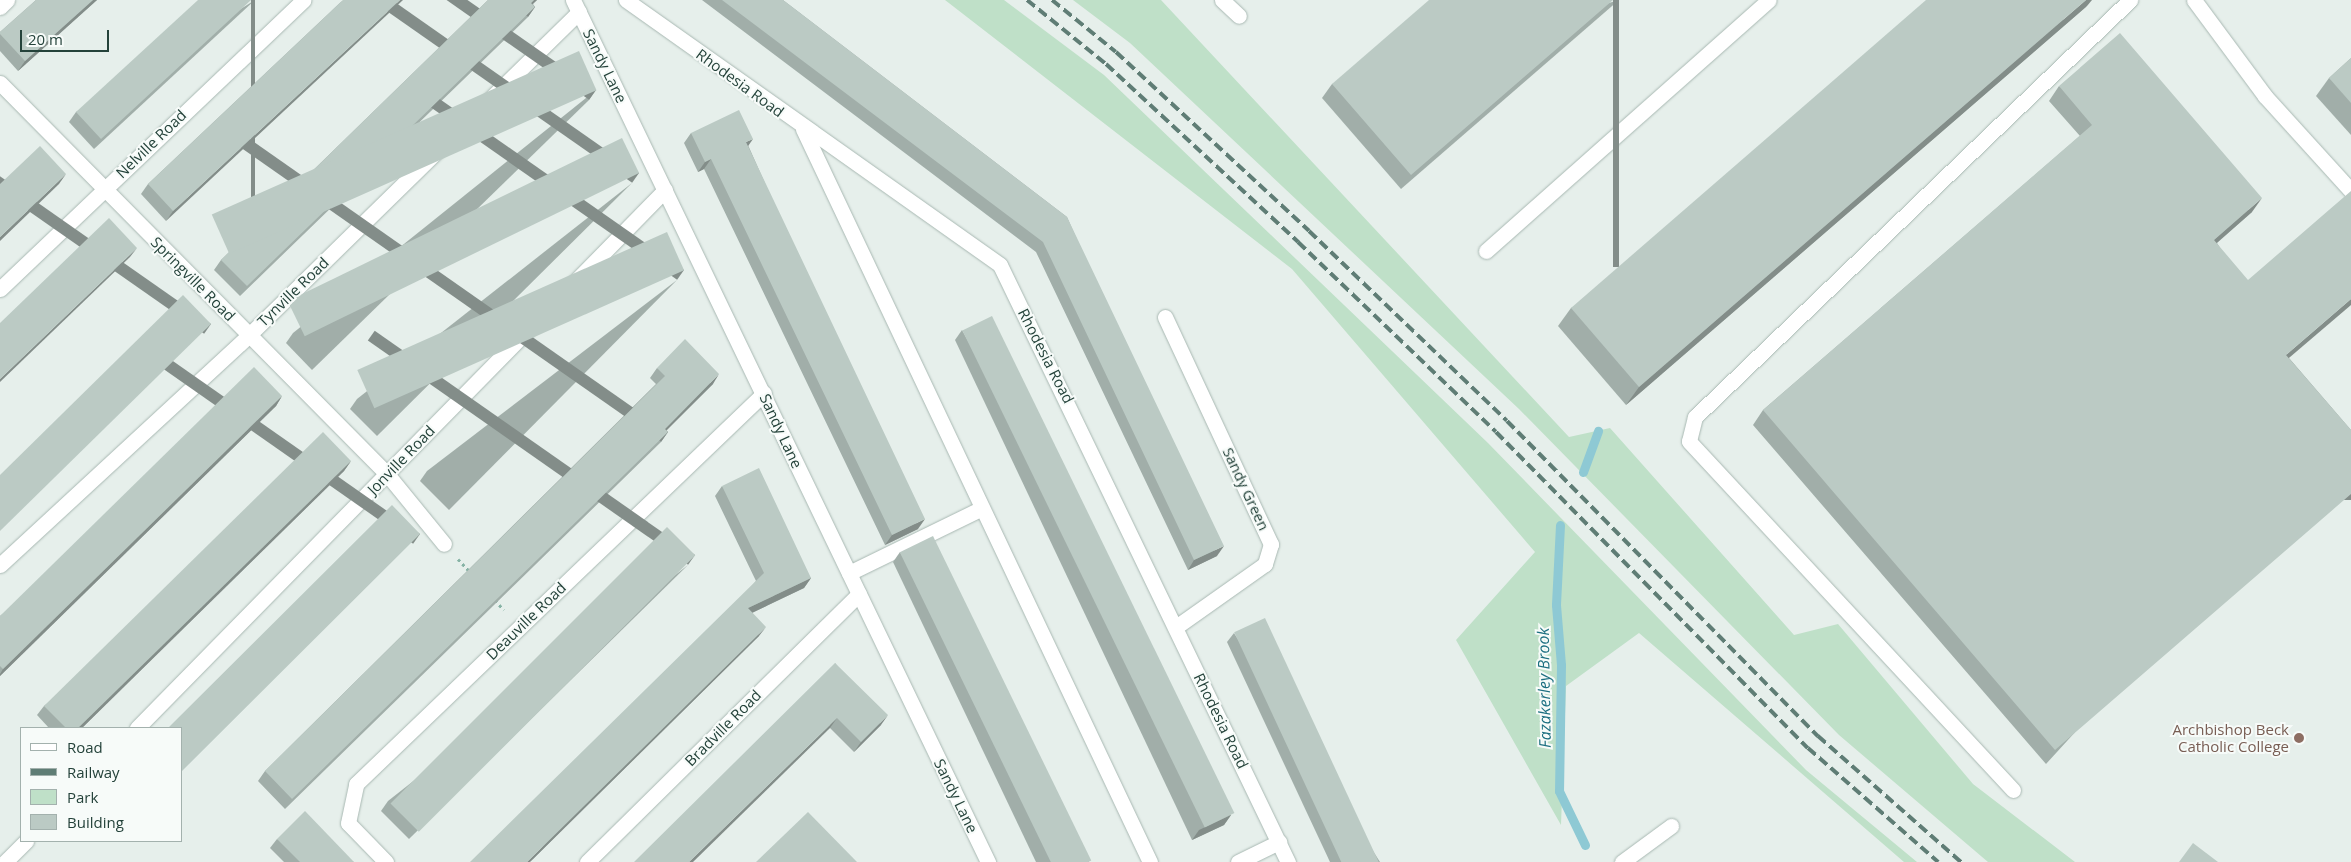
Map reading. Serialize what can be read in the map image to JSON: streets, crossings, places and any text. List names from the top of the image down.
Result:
{
  "streets": {
    "street": [
      "Sandy Lane",
      "Rhodesia Road",
      "Nelville Road",
      "Springville Road",
      "Tynville Road",
      "Jonville Road",
      "Sandy Green",
      "Deauville Road",
      "Bradville Road"
    ]
  },
  "crossings": [
    ["Sandy Lane", "Tynville Road"],
    ["Sandy Lane", "Jonville Road"],
    ["Sandy Lane", "Deauville Road"],
    ["Sandy Lane", "Bradville Road"],
    ["Rhodesia Road", "Sandy Green"],
    ["Nelville Road", "Springville Road"],
    ["Springville Road", "Tynville Road"],
    ["Springville Road", "Jonville Road"]
  ],
  "water": ["Fazakerley Brook"],
  "places": ["Archbishop Beck Catholic College"],
  "legend": [
    "Road",
    "Railway",
    "Park",
    "Building"
  ],
  "scale_bar": "20 m"
}
